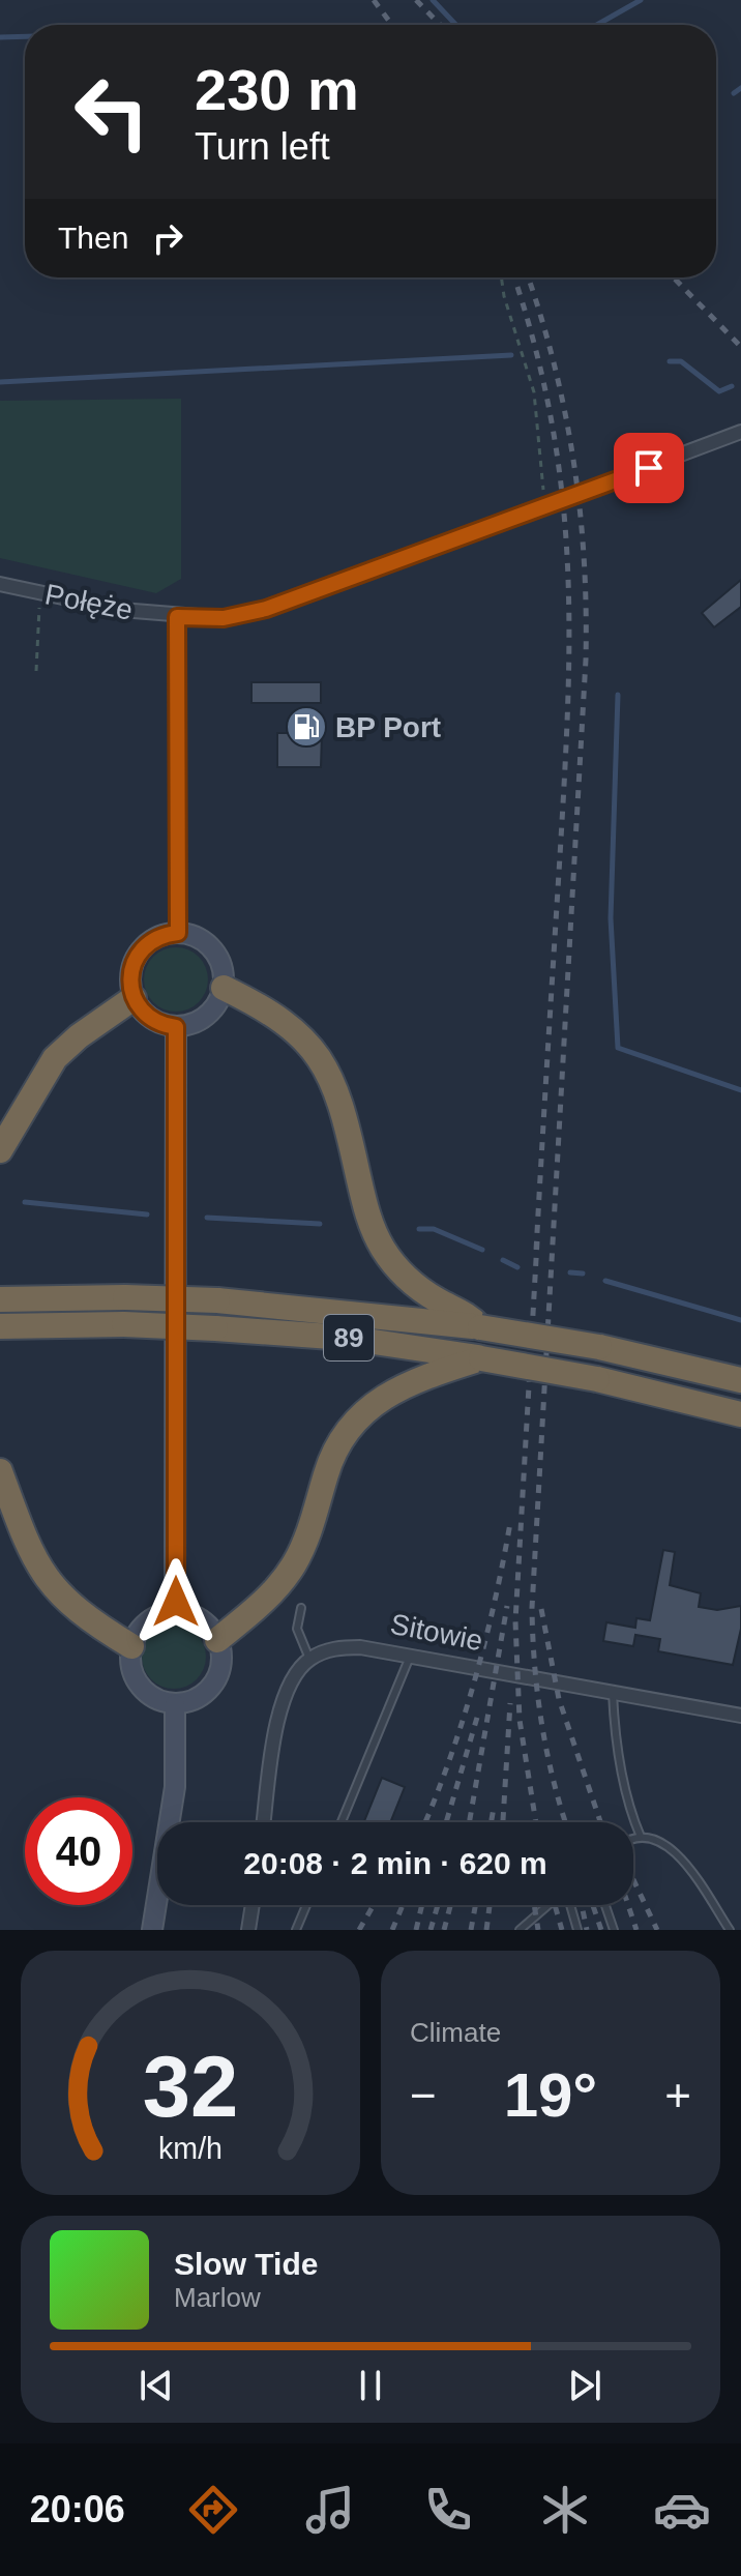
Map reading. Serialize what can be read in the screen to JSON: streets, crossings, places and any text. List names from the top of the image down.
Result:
{
  "streets": {
    "highway": ["89"],
    "street": ["Połęże", "Sitowie"]
  },
  "places": {
    "fuel station": ["BP Port"]
  },
  "page": {
    "turn": ["230 m", "Turn left"],
    "then": "Then",
    "limit": "40",
    "trip": "20:08 · 2 min · 620 m",
    "tile": "Climate",
    "heat": ["−", "19°", "+"],
    "song": ["Slow Tide", "Marlow"],
    "tabs": "20:06",
    "gauge": ["32", "km/h"]
  }
}
